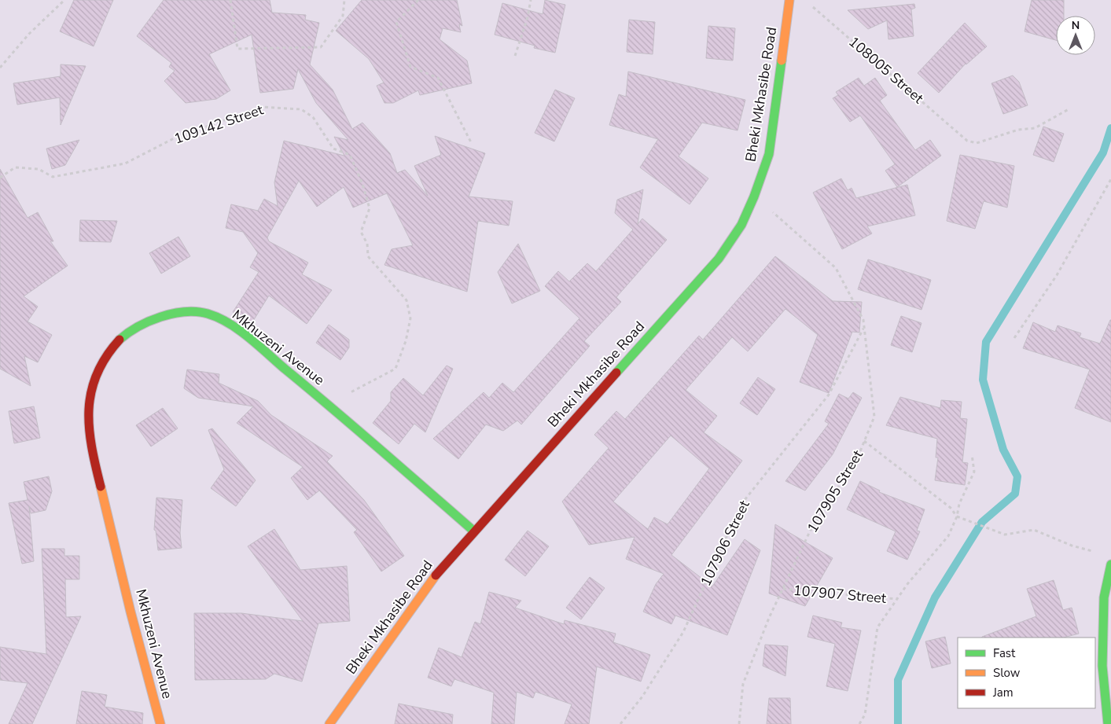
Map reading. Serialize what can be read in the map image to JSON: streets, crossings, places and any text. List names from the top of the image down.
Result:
{
  "streets": {
    "street": ["Bheki Mkhasibe Road", "Mkhuzeni Avenue"],
    "path": [
      "108005 Street",
      "109142 Street",
      "107905 Street",
      "107906 Street",
      "107907 Street"
    ]
  },
  "crossings": [
    ["Bheki Mkhasibe Road", "Mkhuzeni Avenue"],
    ["Bheki Mkhasibe Road", "107905 Street"],
    ["109142 Street", "Mkhuzeni Avenue"],
    ["107905 Street", "107906 Street"],
    ["107905 Street", "107907 Street"]
  ],
  "legend": ["Fast", "Slow", "Jam"],
  "north": "top"
}
